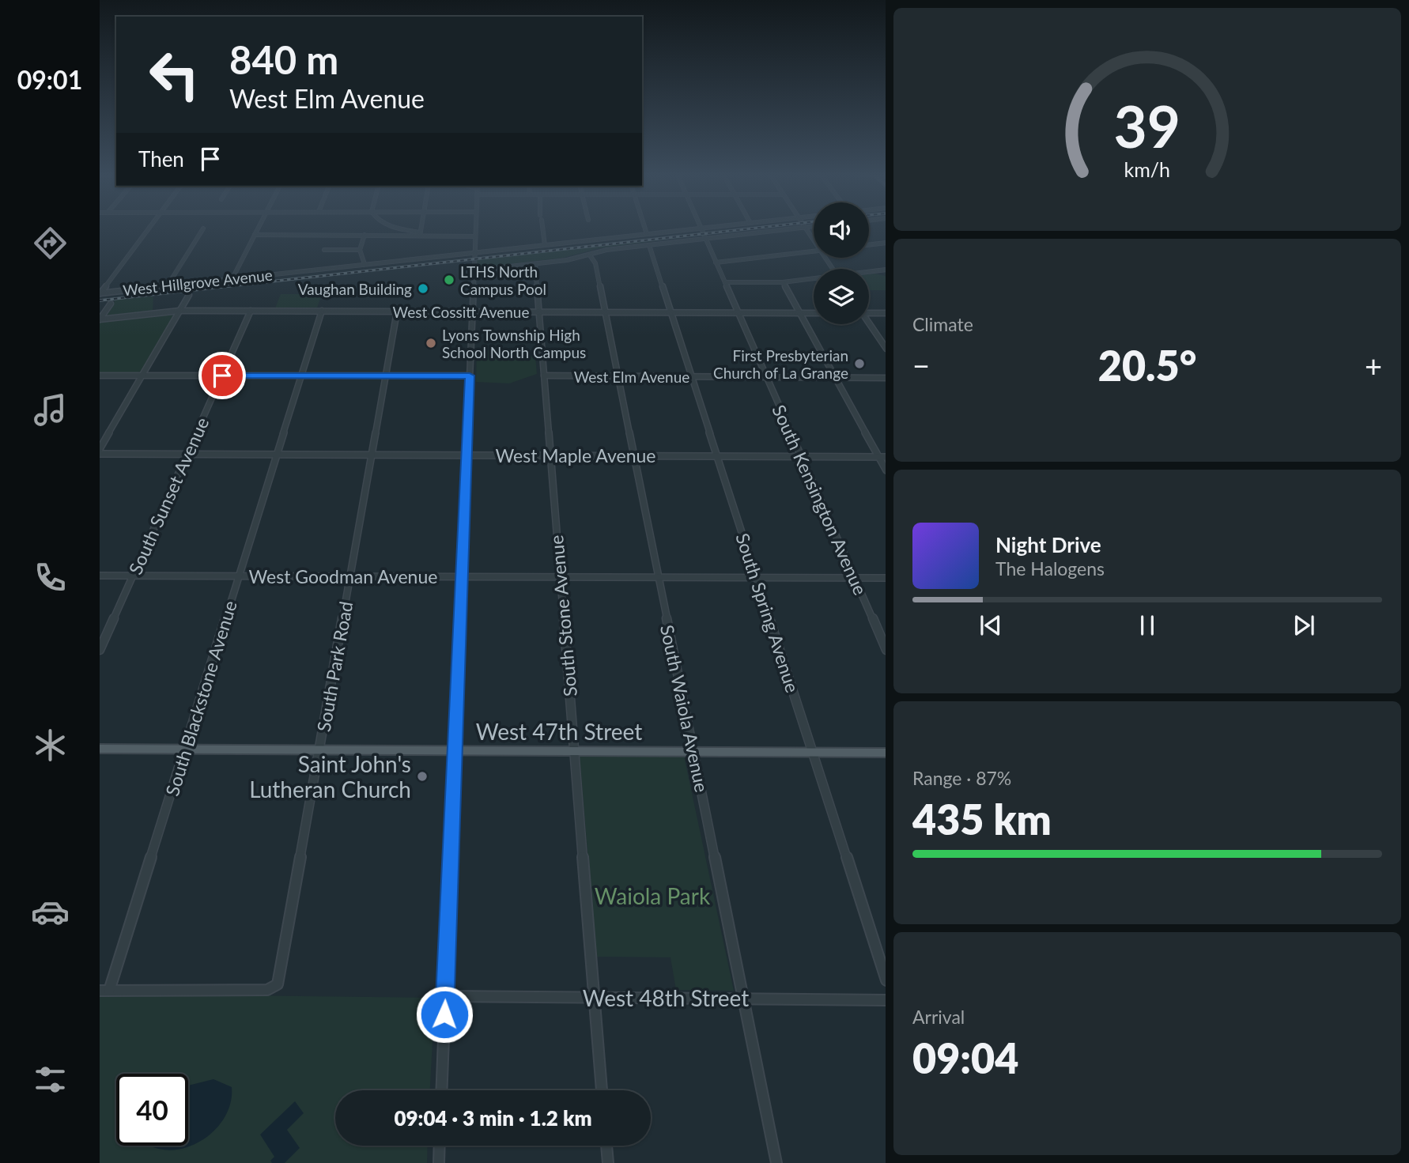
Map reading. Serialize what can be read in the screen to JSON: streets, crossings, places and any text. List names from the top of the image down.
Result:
{
  "streets": {
    "main road": ["West 47th Street"],
    "street": [
      "West Hillgrove Avenue",
      "West Cossitt Avenue",
      "West Elm Avenue",
      "West Maple Avenue",
      "South Sunset Avenue",
      "South Kensington Avenue",
      "West Goodman Avenue",
      "South Spring Avenue",
      "South Stone Avenue",
      "South Park Road",
      "South Blackstone Avenue",
      "South Waiola Avenue",
      "West 48th Street"
    ]
  },
  "crossings": [
    ["West Hillgrove Avenue", "South Kensington Avenue"],
    ["West Cossitt Avenue", "South Sunset Avenue"],
    ["West Cossitt Avenue", "South Kensington Avenue"],
    ["West Cossitt Avenue", "South Spring Avenue"],
    ["West Cossitt Avenue", "South Stone Avenue"],
    ["West Cossitt Avenue", "South Park Road"],
    ["West Cossitt Avenue", "South Blackstone Avenue"],
    ["West Cossitt Avenue", "South Waiola Avenue"],
    ["West Elm Avenue", "South Kensington Avenue"],
    ["West Elm Avenue", "South Spring Avenue"],
    ["West Elm Avenue", "South Stone Avenue"],
    ["West Elm Avenue", "South Waiola Avenue"],
    ["West Maple Avenue", "South Sunset Avenue"],
    ["West Maple Avenue", "South Kensington Avenue"],
    ["West Maple Avenue", "South Spring Avenue"],
    ["West Maple Avenue", "South Stone Avenue"],
    ["West Maple Avenue", "South Park Road"],
    ["West Maple Avenue", "South Blackstone Avenue"],
    ["West Maple Avenue", "South Waiola Avenue"],
    ["South Sunset Avenue", "West Goodman Avenue"],
    ["South Kensington Avenue", "West Goodman Avenue"],
    ["West Goodman Avenue", "South Spring Avenue"],
    ["West Goodman Avenue", "South Stone Avenue"],
    ["West Goodman Avenue", "South Park Road"],
    ["West Goodman Avenue", "South Blackstone Avenue"],
    ["West Goodman Avenue", "South Waiola Avenue"],
    ["South Spring Avenue", "West 47th Street"],
    ["South Stone Avenue", "West 47th Street"],
    ["South Stone Avenue", "West 48th Street"],
    ["South Park Road", "South Blackstone Avenue"],
    ["South Park Road", "West 47th Street"],
    ["South Blackstone Avenue", "West 47th Street"],
    ["South Waiola Avenue", "West 47th Street"],
    ["South Waiola Avenue", "West 48th Street"]
  ],
  "parks": ["Waiola Park"],
  "places": [
    "LTHS North Campus Pool",
    "Vaughan Building",
    "Lyons Township High School North Campus",
    "First Presbyterian Church of La Grange",
    "Saint John's Lutheran Church"
  ],
  "page": {
    "tabs": "09:01",
    "turn": ["840 m", "West Elm Avenue"],
    "then": "Then",
    "tile": [
      "Climate",
      ["Range · 87%", "435 km"],
      ["Arrival", "09:04"]
    ],
    "heat": ["−", "20.5°", "+"],
    "song": ["Night Drive", "The Halogens"],
    "limit": "40",
    "trip": "09:04 · 3 min · 1.2 km",
    "gauge": ["39", "km/h"]
  }
}
